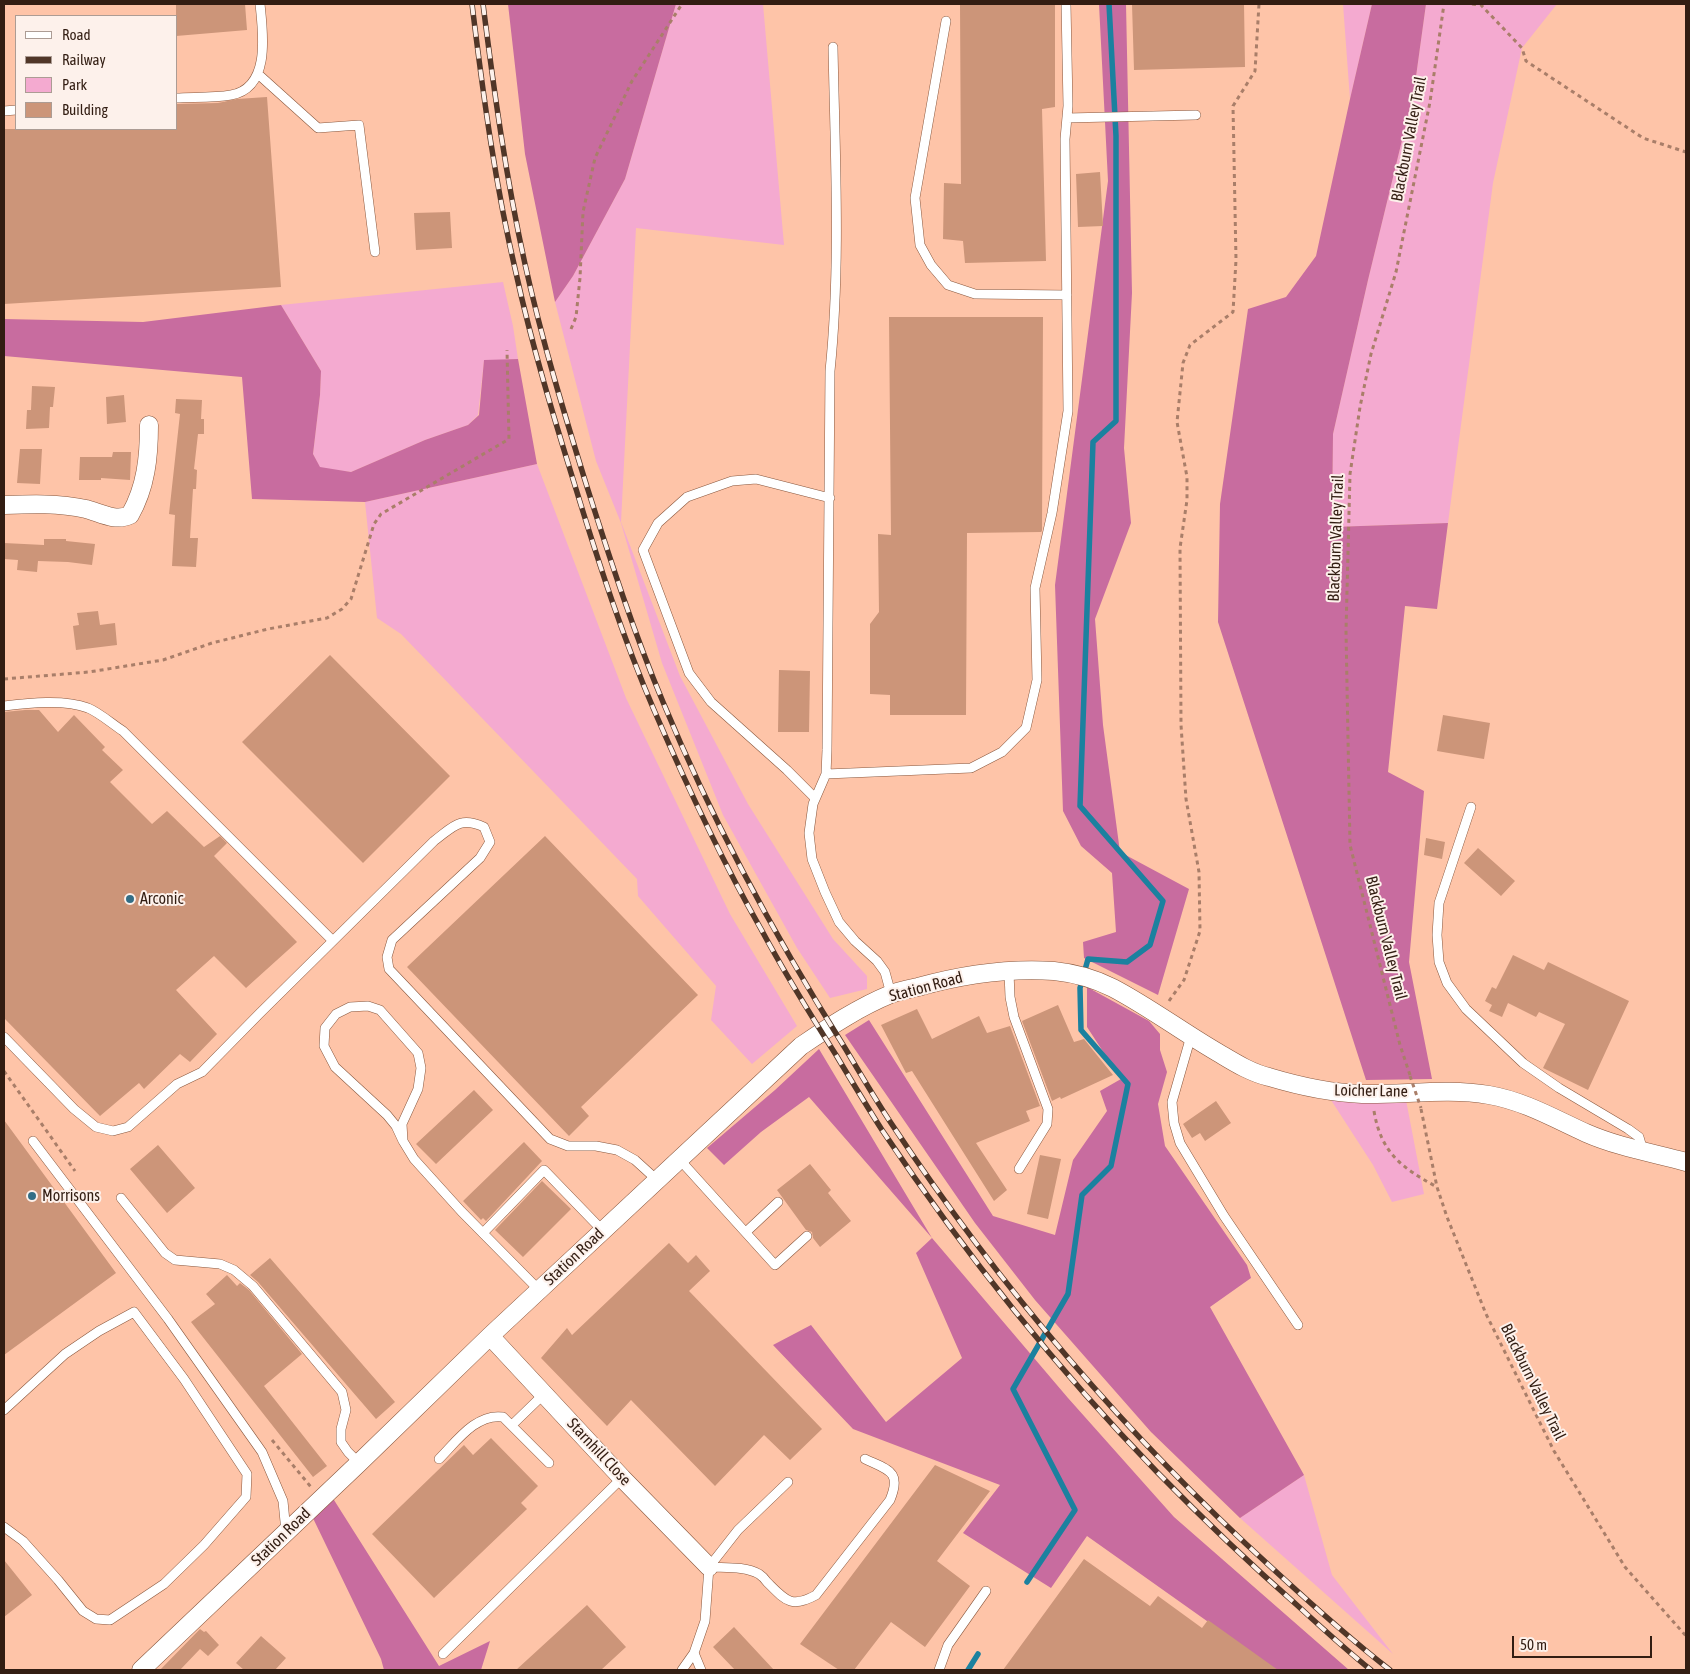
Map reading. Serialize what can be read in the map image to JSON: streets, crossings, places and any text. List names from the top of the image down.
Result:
{
  "streets": {
    "street": ["Station Road", "Loicher Lane", "Starnhill Close"],
    "path": ["Blackburn Valley Trail"]
  },
  "crossings": [
    ["Station Road", "Loicher Lane"],
    ["Station Road", "Starnhill Close"]
  ],
  "places": ["Arconic", "Morrisons"],
  "legend": [
    "Road",
    "Railway",
    "Park",
    "Building"
  ],
  "scale_bar": "50 m"
}
